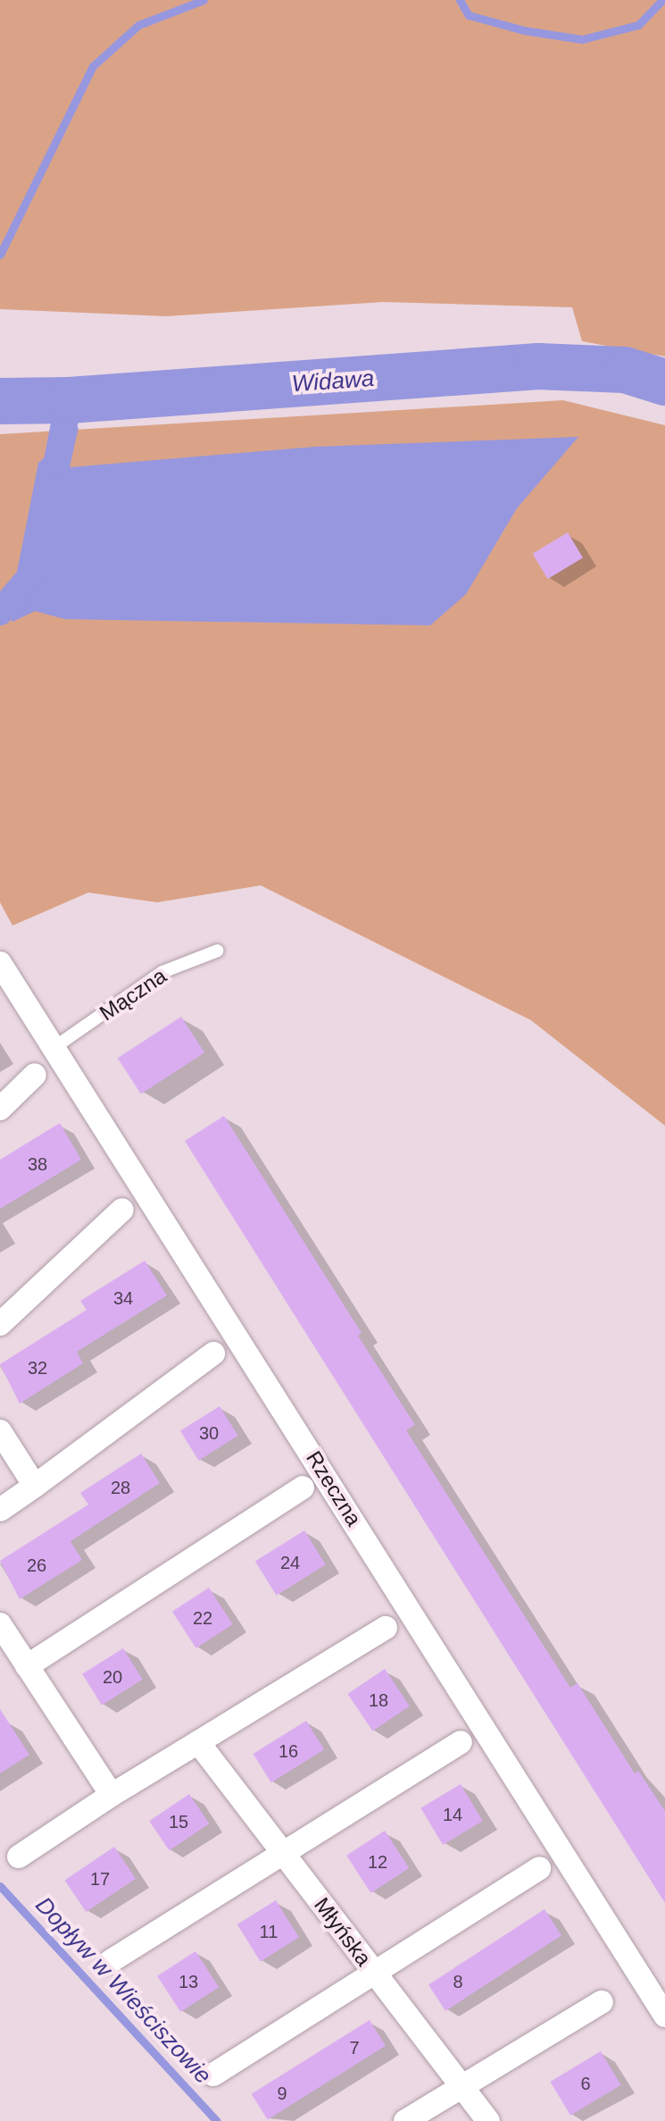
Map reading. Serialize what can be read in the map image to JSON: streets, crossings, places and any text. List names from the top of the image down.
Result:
{
  "streets": {
    "street": ["Rzeczna", "Młyńska"],
    "lane": ["Mączna"]
  },
  "crossings": [
    ["Mączna", "Rzeczna"]
  ],
  "water": ["Widawa", "Dopływ w Wieściszowie"],
  "house_numbers": [
    "38",
    "34",
    "32",
    "30",
    "28",
    "24",
    "26",
    "22",
    "20",
    "18",
    "16",
    "14",
    "15",
    "12",
    "17",
    "11",
    "13",
    "8",
    "7",
    "6",
    "9"
  ]
}
